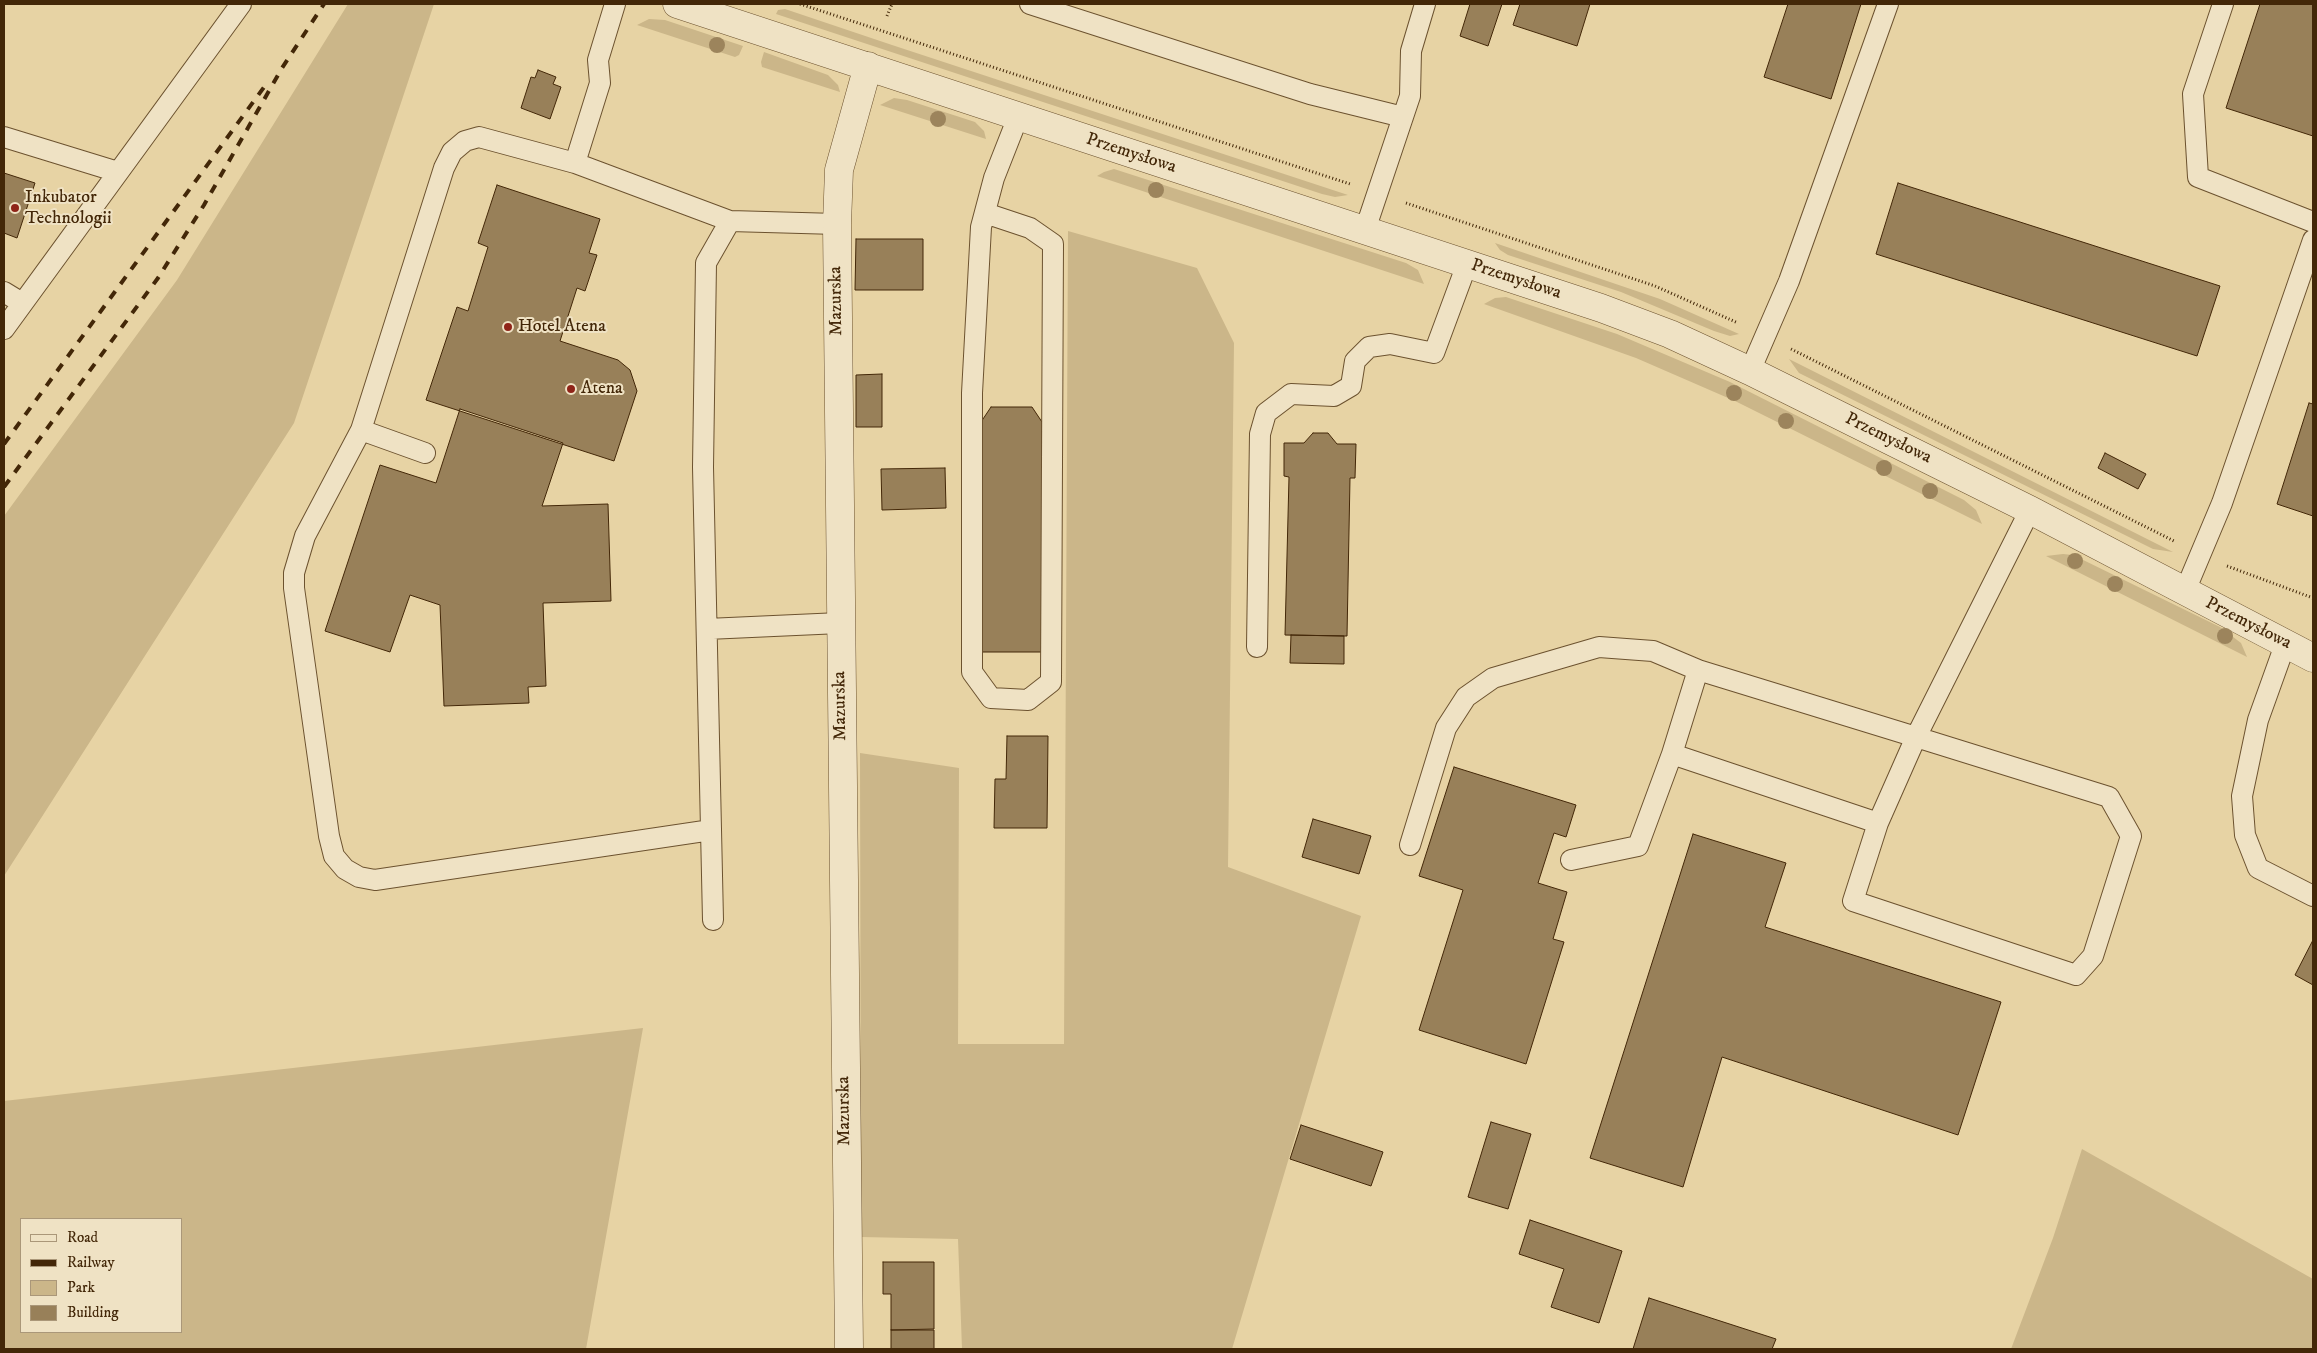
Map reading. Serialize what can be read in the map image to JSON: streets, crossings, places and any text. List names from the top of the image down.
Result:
{
  "streets": {
    "street": ["Przemysłowa", "Mazurska"]
  },
  "crossings": [
    ["Przemysłowa", "Mazurska"]
  ],
  "places": ["Inkubator Technologii", "Hotel Atena", "Atena"],
  "legend": [
    "Road",
    "Railway",
    "Park",
    "Building"
  ]
}
